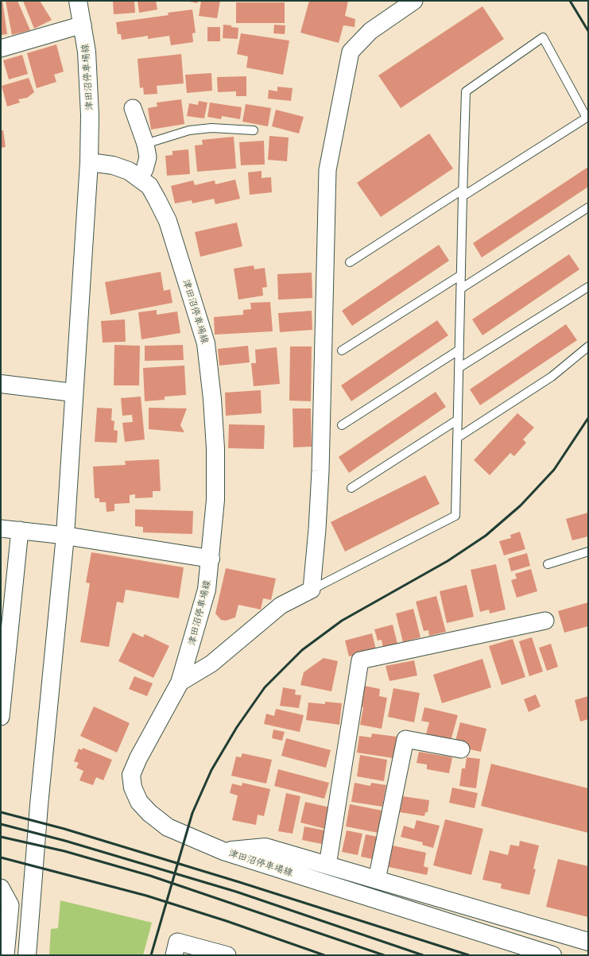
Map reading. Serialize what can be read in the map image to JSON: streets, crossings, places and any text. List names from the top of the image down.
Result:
{
  "streets": {
    "street": ["津田沼停車場線"]
  }
}
